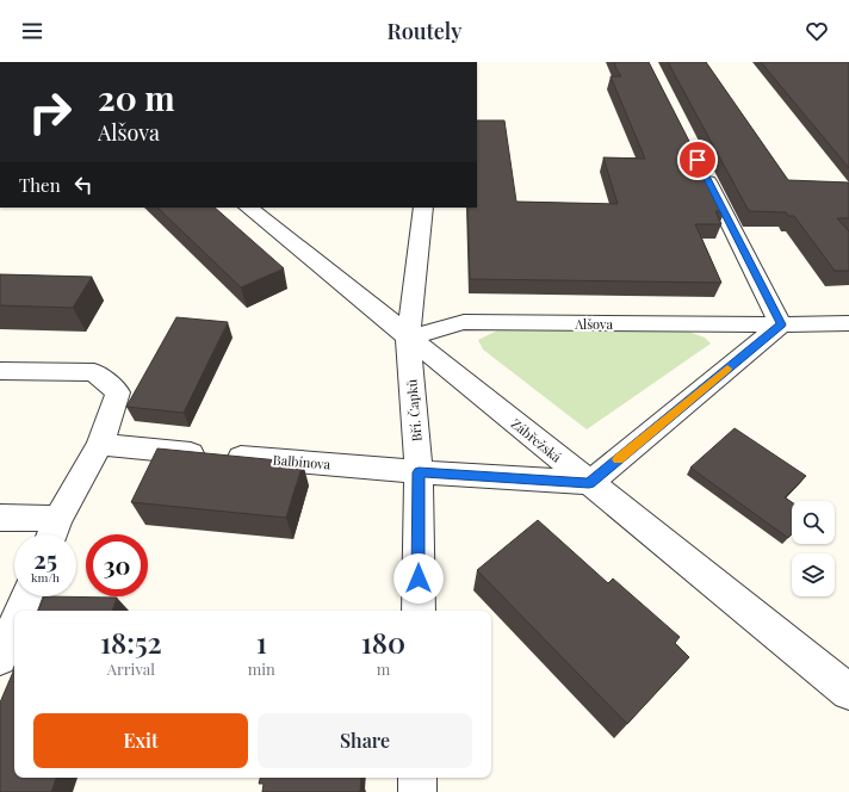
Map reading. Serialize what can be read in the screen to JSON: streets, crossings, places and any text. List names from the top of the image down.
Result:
{
  "streets": {
    "street": [
      "Alšova",
      "Bří. Čapků",
      "Zábřežská",
      "Balbínova"
    ]
  },
  "crossings": [
    ["Alšova", "Bří. Čapků"],
    ["Alšova", "Zábřežská"],
    ["Bří. Čapků", "Zábřežská"],
    ["Bří. Čapků", "Balbínova"]
  ],
  "page": {
    "header": "Routely",
    "turn": ["20 m", "Alšova"],
    "then": "Then",
    "speed": "25 km/h",
    "limit": "30",
    "eta": [
      "18:52",
      "Arrival",
      "1",
      "min",
      "180",
      "m"
    ],
    "buttons": ["Exit", "Share"]
  }
}
